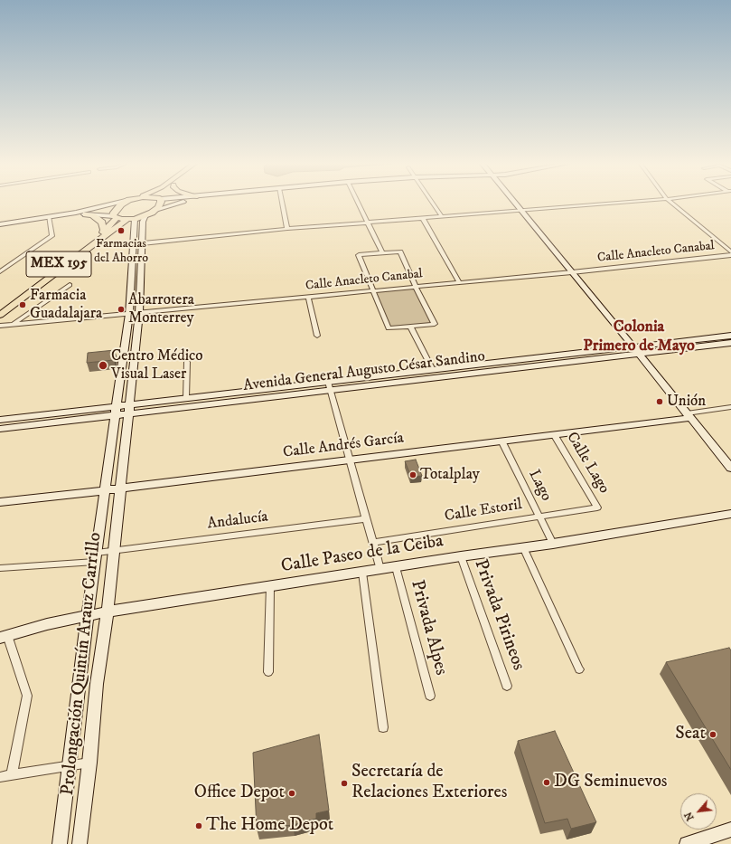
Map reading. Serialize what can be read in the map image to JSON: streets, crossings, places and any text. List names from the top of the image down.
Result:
{
  "streets": {
    "main road": [
      "MEX 195",
      "Avenida General Augusto César Sandino",
      "Calle Andrés García",
      "Calle Paseo de la Ceiba",
      "Prolongación Quintín Arauz Carrillo"
    ],
    "street": [
      "Calle Anacleto Canabal",
      "Calle Lago",
      "Lago",
      "Calle Estoril",
      "Andalucía",
      "Privada Pirineos",
      "Privada Alpes"
    ]
  },
  "crossings": [
    ["Calle Anacleto Canabal", "Prolongación Quintín Arauz Carrillo"],
    ["MEX 195", "Prolongación Quintín Arauz Carrillo"],
    ["Avenida General Augusto César Sandino", "Prolongación Quintín Arauz Carrillo"],
    ["Calle Andrés García", "Calle Lago"],
    ["Calle Andrés García", "Lago"],
    ["Calle Andrés García", "Prolongación Quintín Arauz Carrillo"],
    ["Calle Lago", "Calle Estoril"],
    ["Lago", "Calle Estoril"],
    ["Lago", "Calle Paseo de la Ceiba"],
    ["Andalucía", "Prolongación Quintín Arauz Carrillo"],
    ["Calle Paseo de la Ceiba", "Privada Pirineos"],
    ["Calle Paseo de la Ceiba", "Privada Alpes"],
    ["Calle Paseo de la Ceiba", "Prolongación Quintín Arauz Carrillo"]
  ],
  "districts": ["Colonia Primero de Mayo"],
  "places": [
    "Farmacias del Ahorro",
    "Farmacia Guadalajara",
    "Abarrotera Monterrey",
    "Centro Médico Visual Laser",
    "Unión",
    "Totalplay",
    "Seat",
    "DG Seminuevos",
    "Secretaría de Relaciones Exteriores",
    "Office Depot",
    "The Home Depot"
  ],
  "north": "bottom left"
}
